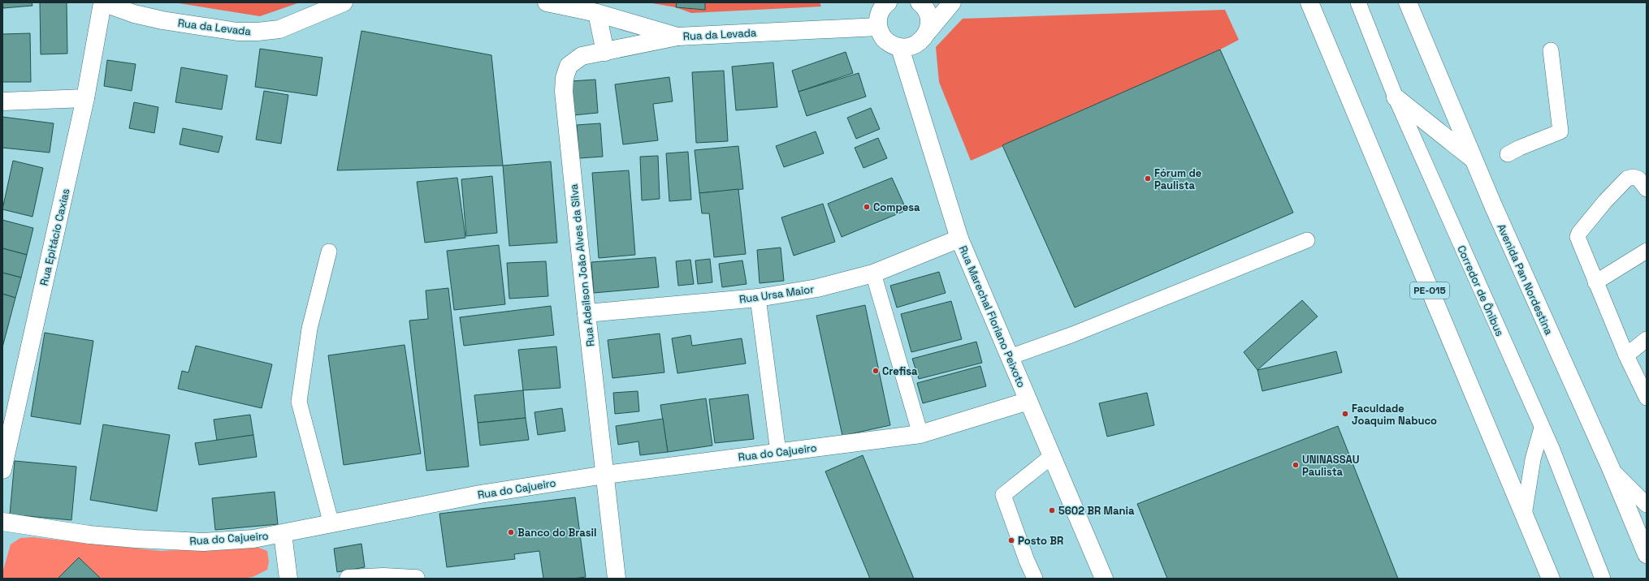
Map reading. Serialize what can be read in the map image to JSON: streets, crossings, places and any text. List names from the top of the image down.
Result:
{
  "streets": {
    "main road": [
      "Rua da Levada",
      "Rua Epitácio Caxias",
      "Rua Adeilson João Alves da Silva",
      "Avenida Pan Nordestina",
      "PE-015",
      "Rua Ursa Maior",
      "Rua Marechal Floriano Peixoto",
      "Rua do Cajueiro"
    ],
    "lane": ["Corredor de Ônibus"]
  },
  "crossings": [
    ["Rua da Levada", "Rua Epitácio Caxias"],
    ["Rua da Levada", "Rua Adeilson João Alves da Silva"],
    ["Rua Adeilson João Alves da Silva", "Rua Ursa Maior"],
    ["Rua Adeilson João Alves da Silva", "Rua do Cajueiro"],
    ["Rua Ursa Maior", "Rua Marechal Floriano Peixoto"],
    ["Rua Marechal Floriano Peixoto", "Rua do Cajueiro"]
  ],
  "places": [
    "Fórum de Paulista",
    "Compesa",
    "Crefisa",
    "Faculdade Joaquim Nabuco",
    "UNINASSAU Paulista",
    "5602 BR Mania",
    "Banco do Brasil",
    "Posto BR"
  ]
}
